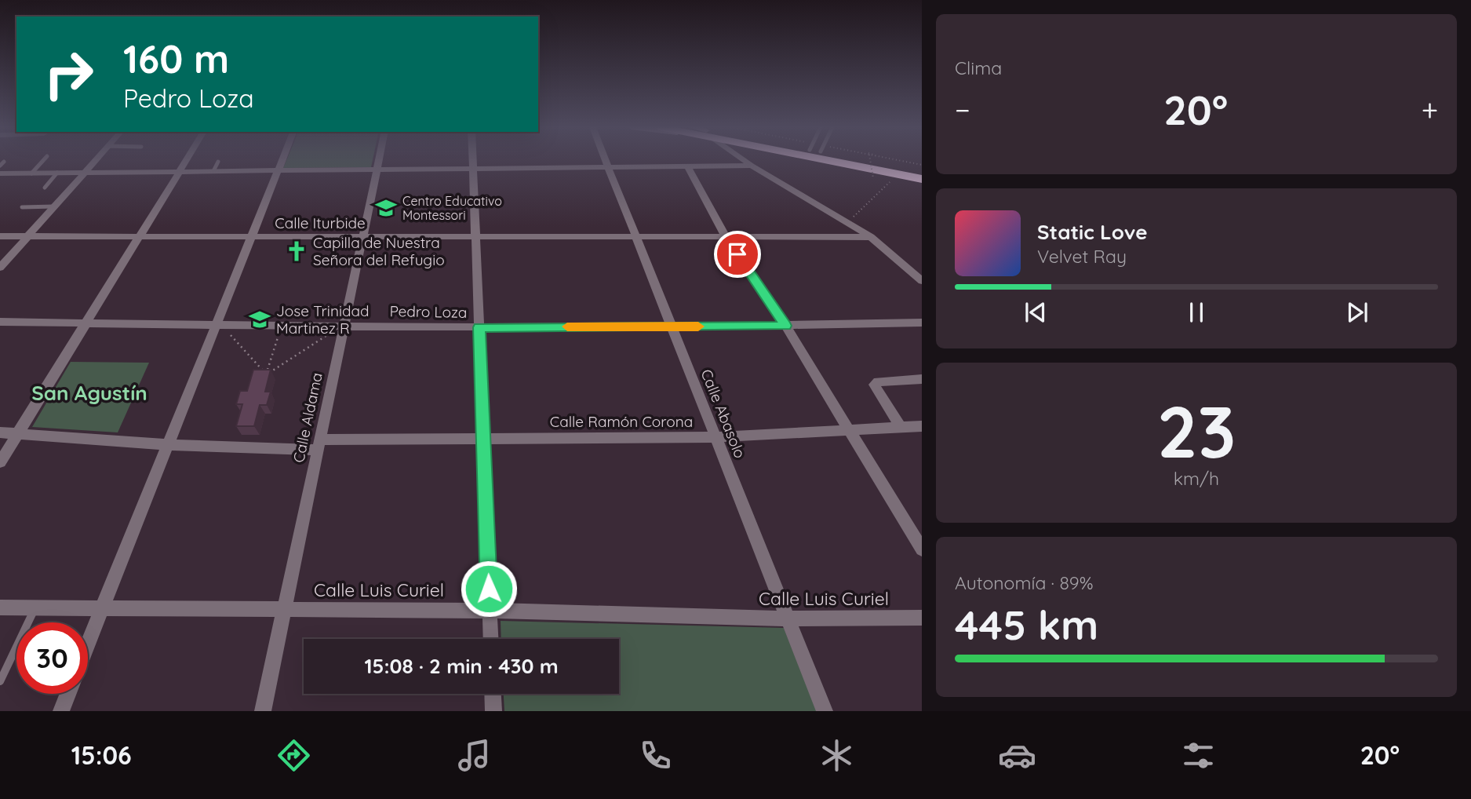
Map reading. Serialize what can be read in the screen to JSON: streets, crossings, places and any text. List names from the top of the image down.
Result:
{
  "streets": {
    "street": [
      "Calle Iturbide",
      "Pedro Loza",
      "Calle Abasolo",
      "Calle Aldama",
      "Calle Ramón Corona",
      "Calle Luis Curiel"
    ]
  },
  "crossings": [
    ["Calle Iturbide", "Calle Abasolo"],
    ["Calle Iturbide", "Calle Aldama"],
    ["Pedro Loza", "Calle Abasolo"],
    ["Pedro Loza", "Calle Aldama"],
    ["Calle Abasolo", "Calle Ramón Corona"],
    ["Calle Abasolo", "Calle Luis Curiel"],
    ["Calle Aldama", "Calle Ramón Corona"],
    ["Calle Aldama", "Calle Luis Curiel"]
  ],
  "districts": ["San Agustín"],
  "places": {
    "school or university": ["Centro Educativo Montessori", "Jose Trinidad Martinez R"],
    "church": ["Capilla de Nuestra Señora del Refugio"]
  },
  "page": {
    "tile": [
      "Clima",
      ["23", "km/h"],
      ["Autonomía · 89%", "445 km"]
    ],
    "turn": ["160 m", "Pedro Loza"],
    "heat": ["−", "20°", "+"],
    "song": ["Static Love", "Velvet Ray"],
    "limit": "30",
    "trip": "15:08 · 2 min · 430 m",
    "tabs": ["15:06", "20°"]
  }
}
